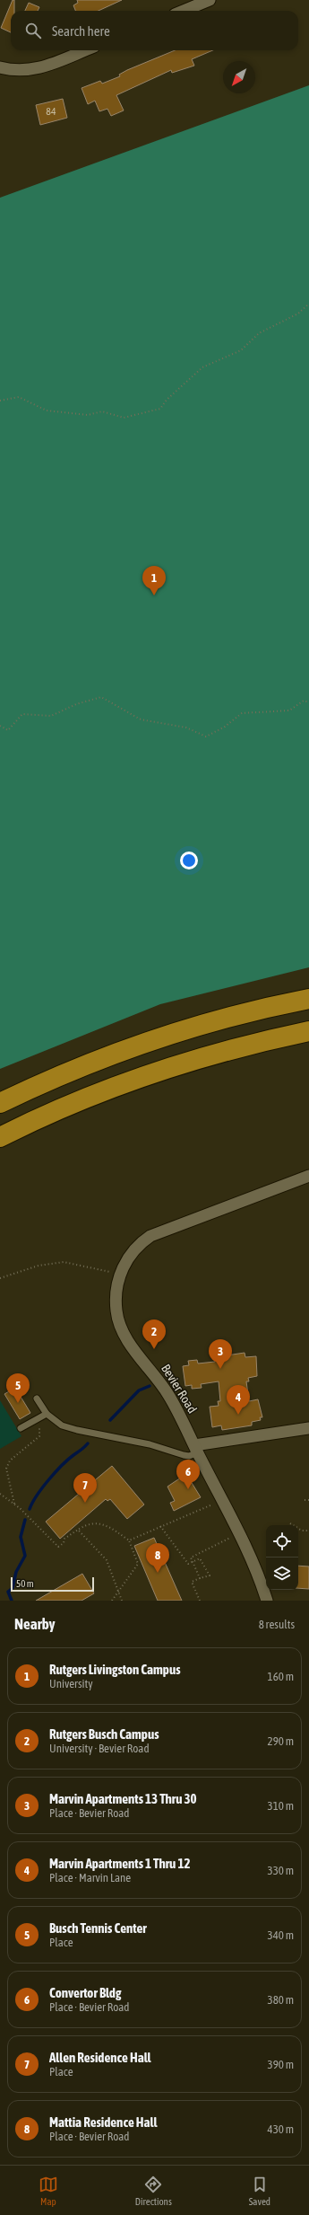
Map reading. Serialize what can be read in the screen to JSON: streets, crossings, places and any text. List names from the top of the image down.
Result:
{
  "streets": {
    "street": ["Bevier Road"]
  },
  "house_numbers": ["84"],
  "scale_bar": "50 m",
  "north": "bottom left",
  "page": {
    "search": "Search here",
    "pins": [
      "1",
      "2",
      "3",
      "5",
      "4",
      "6",
      "7",
      "8"
    ],
    "scale": "50 m",
    "heading": ["Nearby", "8 results"],
    "list": [
      {
        "mark": "1",
        "name": "Rutgers Livingston Campus",
        "note": "University",
        "value": "160 m"
      },
      {
        "mark": "2",
        "name": "Rutgers Busch Campus",
        "note": "University · Bevier Road",
        "value": "290 m"
      },
      {
        "mark": "3",
        "name": "Marvin Apartments 13 Thru 30",
        "note": "Place · Bevier Road",
        "value": "310 m"
      },
      {
        "mark": "4",
        "name": "Marvin Apartments 1 Thru 12",
        "note": "Place · Marvin Lane",
        "value": "330 m"
      },
      {
        "mark": "5",
        "name": "Busch Tennis Center",
        "note": "Place",
        "value": "340 m"
      },
      {
        "mark": "6",
        "name": "Convertor Bldg",
        "note": "Place · Bevier Road",
        "value": "380 m"
      },
      {
        "mark": "7",
        "name": "Allen Residence Hall",
        "note": "Place",
        "value": "390 m"
      },
      {
        "mark": "8",
        "name": "Mattia Residence Hall",
        "note": "Place · Bevier Road",
        "value": "430 m"
      }
    ],
    "nav": ["Map", "Directions", "Saved"]
  }
}
